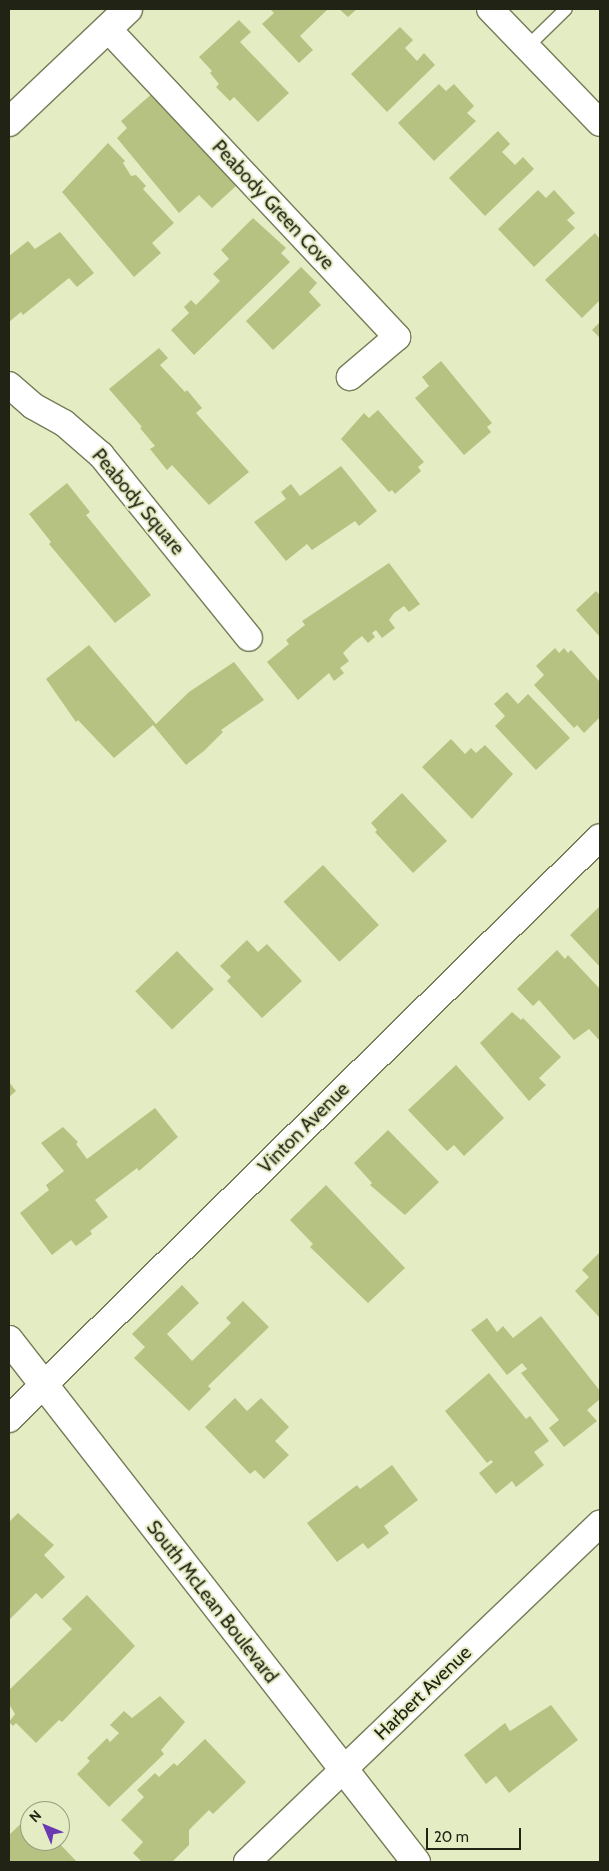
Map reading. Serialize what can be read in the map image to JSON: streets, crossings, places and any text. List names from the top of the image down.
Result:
{
  "streets": {
    "main road": ["South McLean Boulevard"],
    "street": [
      "Peabody Green Cove",
      "Peabody Square",
      "Vinton Avenue",
      "Harbert Avenue"
    ]
  },
  "crossings": [
    ["Vinton Avenue", "South McLean Boulevard"],
    ["South McLean Boulevard", "Harbert Avenue"]
  ],
  "scale_bar": "20 m",
  "north": "top left"
}
